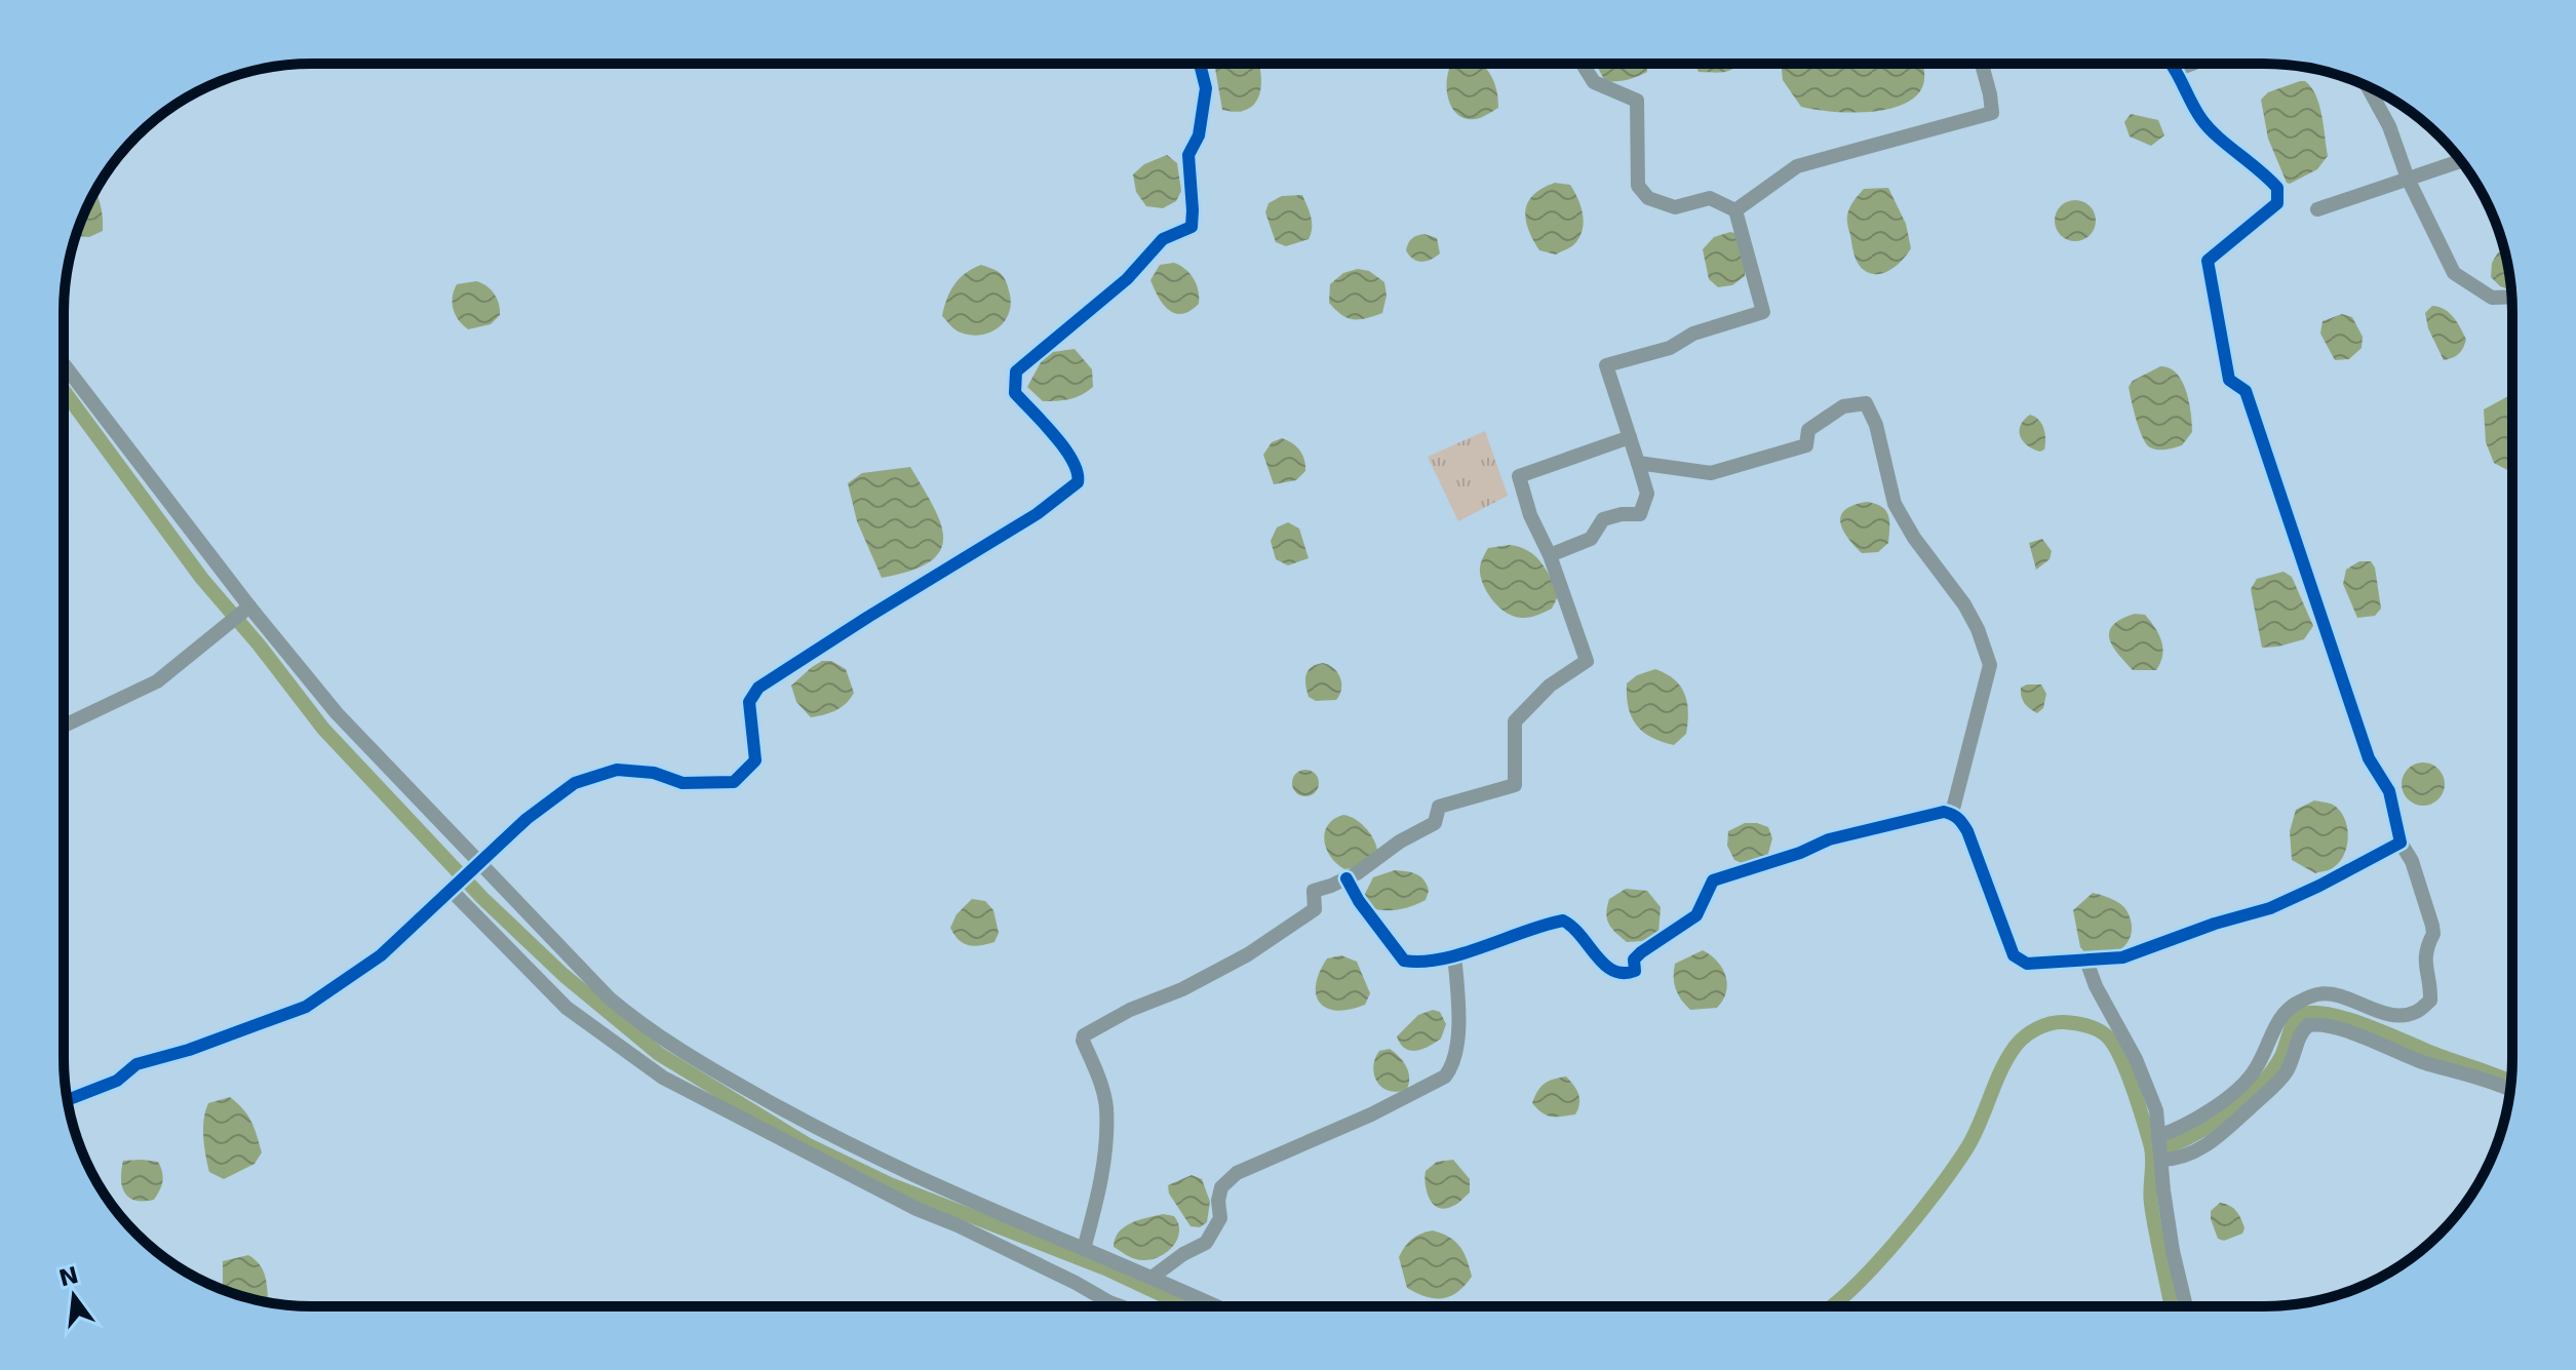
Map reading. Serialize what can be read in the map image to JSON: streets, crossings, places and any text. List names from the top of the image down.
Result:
{
  "north": "top"
}
